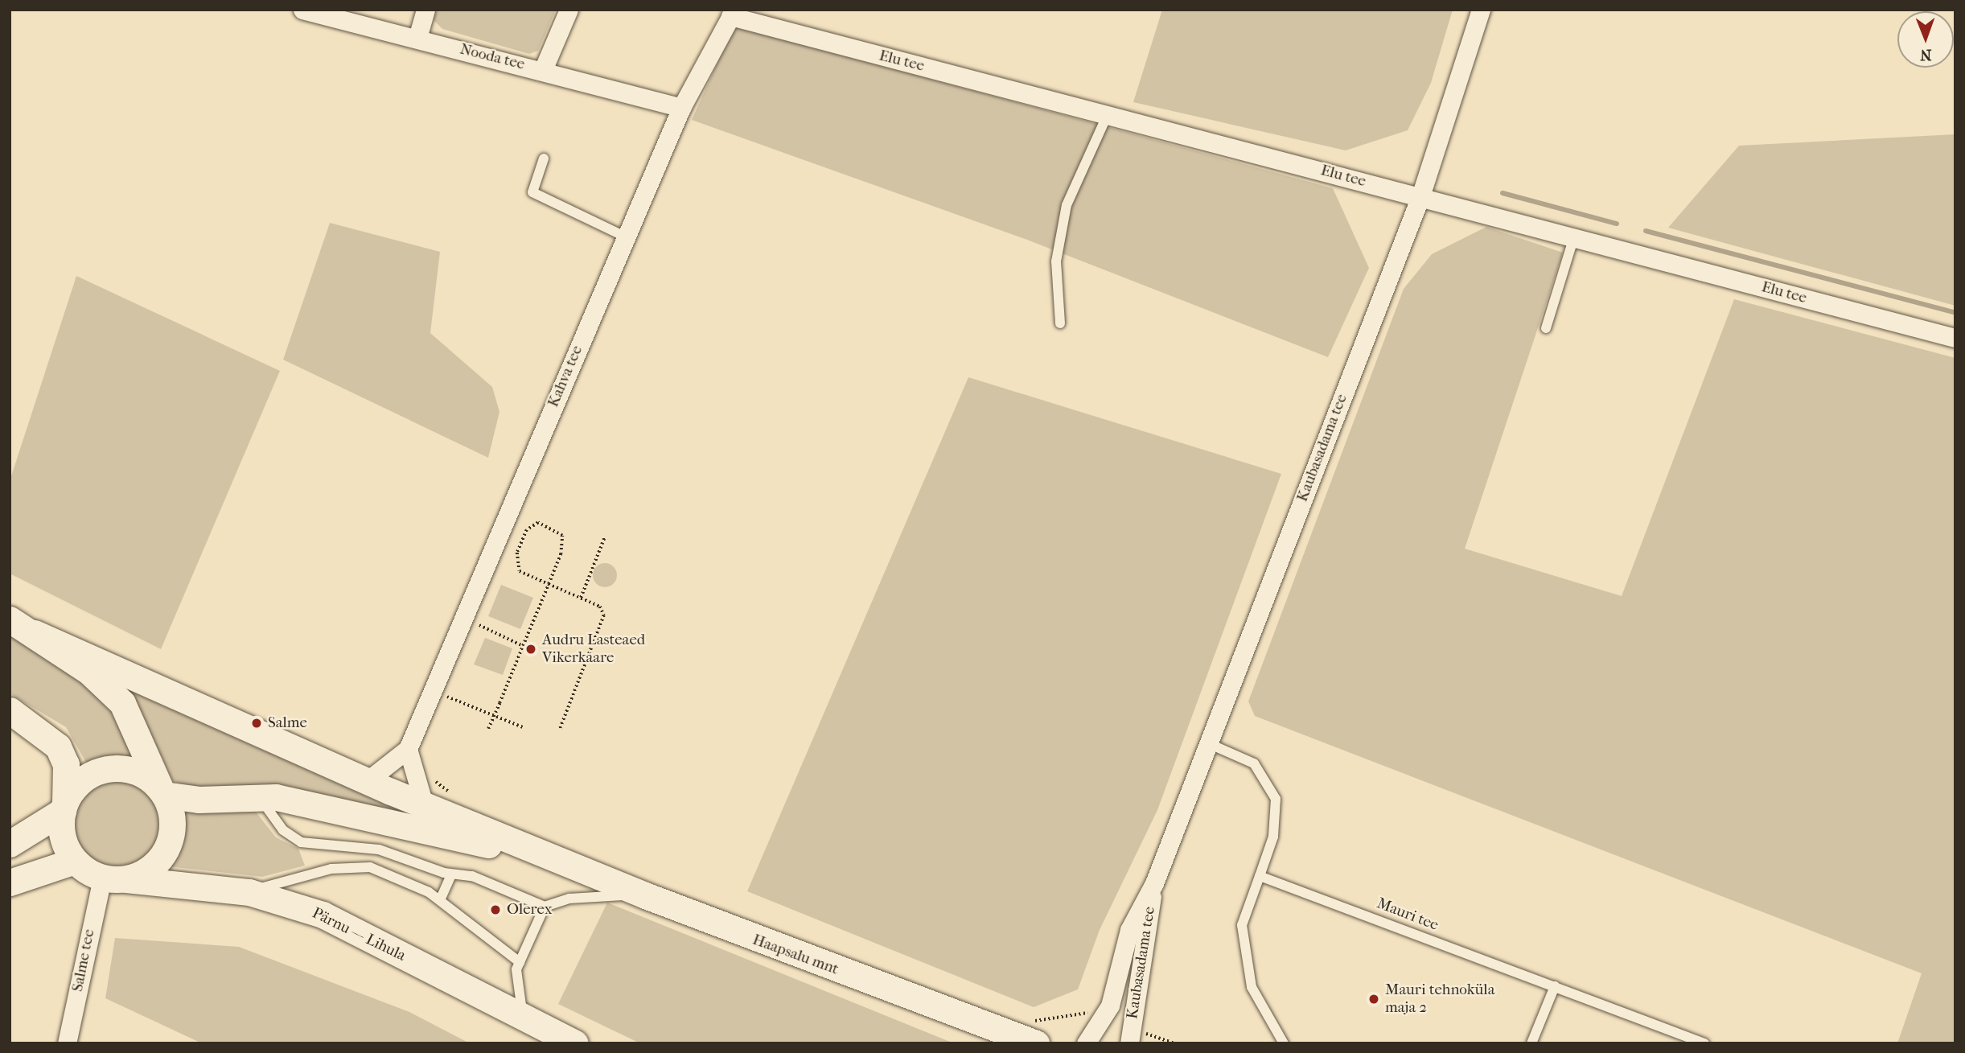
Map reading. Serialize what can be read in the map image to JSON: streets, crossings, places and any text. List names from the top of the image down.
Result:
{
  "streets": {
    "main road": ["Pärnu — Lihula", "Haapsalu mnt"],
    "street": [
      "Nooda tee",
      "Elu tee",
      "Kahva tee",
      "Kaubasadama tee",
      "Salme tee"
    ],
    "lane": ["Mauri tee"]
  },
  "crossings": [
    ["Nooda tee", "Kahva tee"],
    ["Elu tee", "Kahva tee"],
    ["Elu tee", "Kaubasadama tee"],
    ["Pärnu — Lihula", "Salme tee"]
  ],
  "places": [
    "Audru Lasteaed Vikerkaare",
    "Salme",
    "Olerex",
    "Mauri tehnoküla maja 2"
  ],
  "north": "bottom"
}
